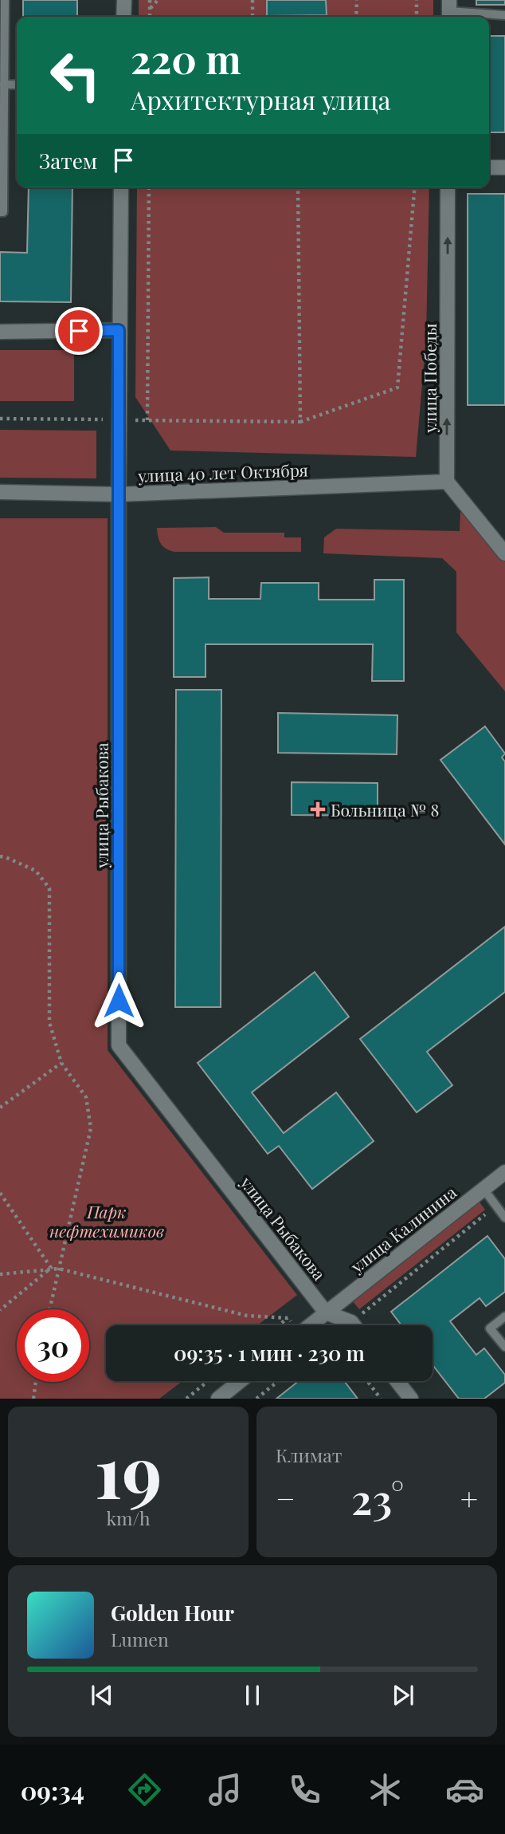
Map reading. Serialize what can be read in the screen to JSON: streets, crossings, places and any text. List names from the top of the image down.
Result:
{
  "streets": {
    "street": [
      "улица Победы",
      "улица 40 лет Октября",
      "улица Рыбакова",
      "улица Калинина"
    ]
  },
  "crossings": [
    ["улица Победы", "улица 40 лет Октября"],
    ["улица 40 лет Октября", "улица Рыбакова"],
    ["улица Рыбакова", "улица Калинина"]
  ],
  "one_way": ["улица Победы"],
  "parks": ["Парк нефтехимиков"],
  "places": {
    "health": ["Больница № 8"]
  },
  "page": {
    "turn": ["220 m", "Архитектурная улица"],
    "then": "Затем",
    "limit": "30",
    "trip": "09:35 · 1 мин · 230 m",
    "tile": [
      ["19", "km/h"],
      "Климат"
    ],
    "heat": ["−", "23°", "+"],
    "song": ["Golden Hour", "Lumen"],
    "tabs": "09:34"
  }
}
